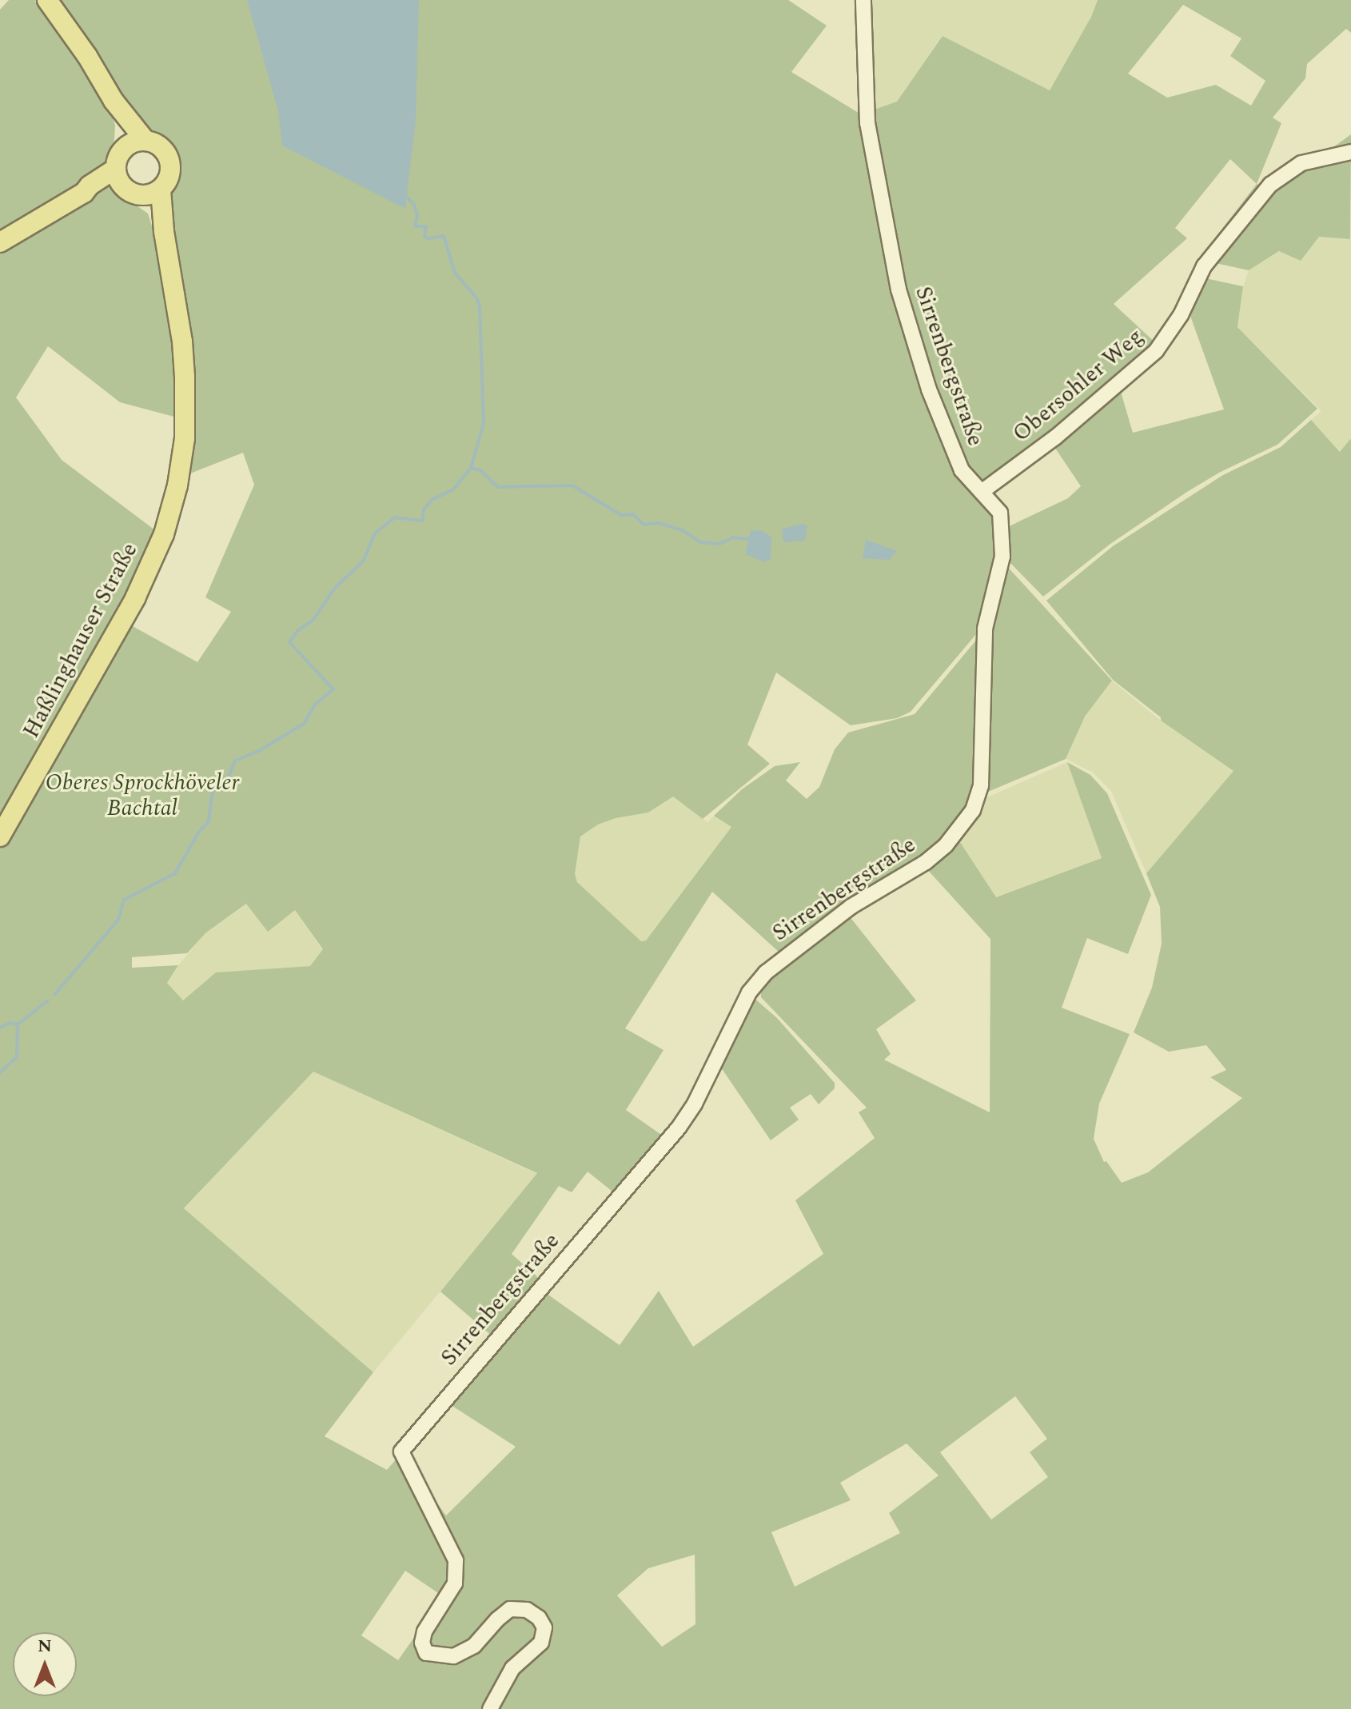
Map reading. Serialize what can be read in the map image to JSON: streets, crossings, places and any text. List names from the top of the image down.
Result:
{
  "streets": {
    "main road": ["Haßlinghauser Straße"],
    "street": ["Sirrenbergstraße", "Obersohler Weg"]
  },
  "crossings": [
    ["Sirrenbergstraße", "Obersohler Weg"]
  ],
  "parks": ["Oberes Sprockhöveler Bachtal"],
  "north": "top"
}
